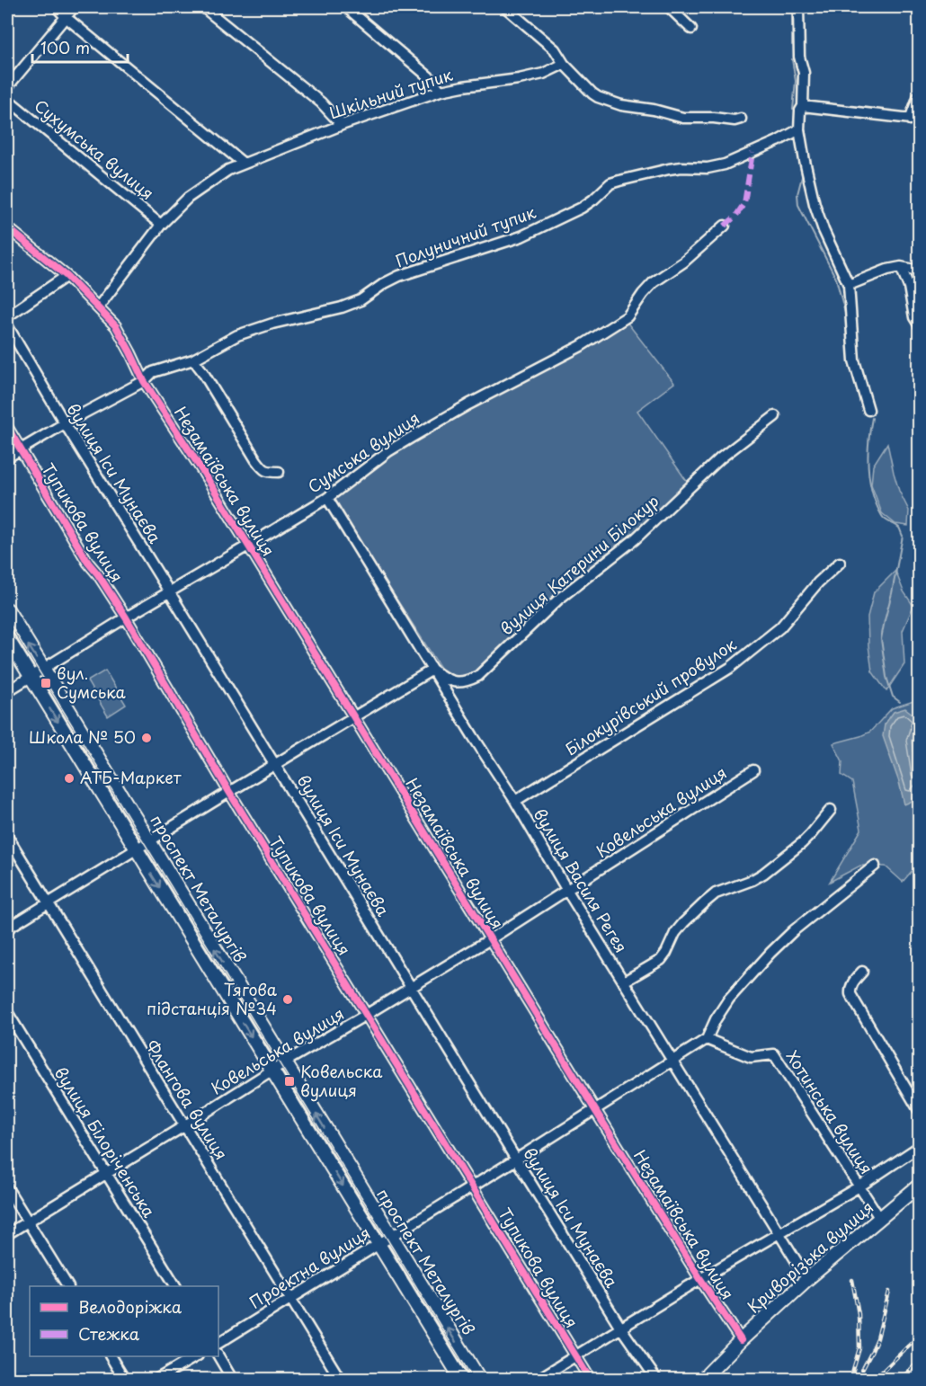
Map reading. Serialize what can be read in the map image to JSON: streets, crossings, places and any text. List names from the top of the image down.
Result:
{
  "streets": {
    "main road": ["проспект Металургів", "Криворізька вулиця"],
    "street": [
      "Шкільний тупик",
      "Сухумська вулиця",
      "Полуничний тупик",
      "Сумська вулиця",
      "вулиця Іси Мунаєва",
      "Незамаївська вулиця",
      "Тупикова вулиця",
      "вулиця Катерини Білокур",
      "Білокурівський провулок",
      "Ковельська вулиця",
      "вулиця Василя Регея",
      "Флангова вулиця",
      "Хотинська вулиця",
      "вулиця Білоріченська",
      "Проектна вулиця"
    ]
  },
  "crossings": [
    ["Шкільний тупик", "Сухумська вулиця"],
    ["Шкільний тупик", "Незамаївська вулиця"],
    ["Полуничний тупик", "вулиця Іси Мунаєва"],
    ["Полуничний тупик", "Незамаївська вулиця"],
    ["Полуничний тупик", "Тупикова вулиця"],
    ["Сумська вулиця", "вулиця Іси Мунаєва"],
    ["Сумська вулиця", "Незамаївська вулиця"],
    ["Сумська вулиця", "Тупикова вулиця"],
    ["Сумська вулиця", "вулиця Василя Регея"],
    ["Сумська вулиця", "проспект Металургів"],
    ["вулиця Іси Мунаєва", "Ковельська вулиця"],
    ["вулиця Іси Мунаєва", "Проектна вулиця"],
    ["Незамаївська вулиця", "Ковельська вулиця"],
    ["Незамаївська вулиця", "Криворізька вулиця"],
    ["Незамаївська вулиця", "Проектна вулиця"],
    ["Тупикова вулиця", "Ковельська вулиця"],
    ["Тупикова вулиця", "Проектна вулиця"],
    ["вулиця Катерини Білокур", "вулиця Василя Регея"],
    ["Білокурівський провулок", "вулиця Василя Регея"],
    ["Ковельська вулиця", "вулиця Василя Регея"],
    ["Ковельська вулиця", "проспект Металургів"],
    ["Ковельська вулиця", "Флангова вулиця"],
    ["Ковельська вулиця", "вулиця Білоріченська"],
    ["вулиця Василя Регея", "Криворізька вулиця"],
    ["вулиця Василя Регея", "Проектна вулиця"],
    ["проспект Металургів", "Проектна вулиця"],
    ["Флангова вулиця", "Проектна вулиця"],
    ["Хотинська вулиця", "Криворізька вулиця"],
    ["Хотинська вулиця", "Проектна вулиця"]
  ],
  "places": {
    "transit": ["вул. Сумська", "Ковельска вулиця"],
    "other": ["Школа № 50", "АТБ-Маркет", "Тягова пiдстанцiя №34"]
  },
  "legend": ["Велодоріжка", "Стежка"],
  "scale_bar": "100 m"
}
